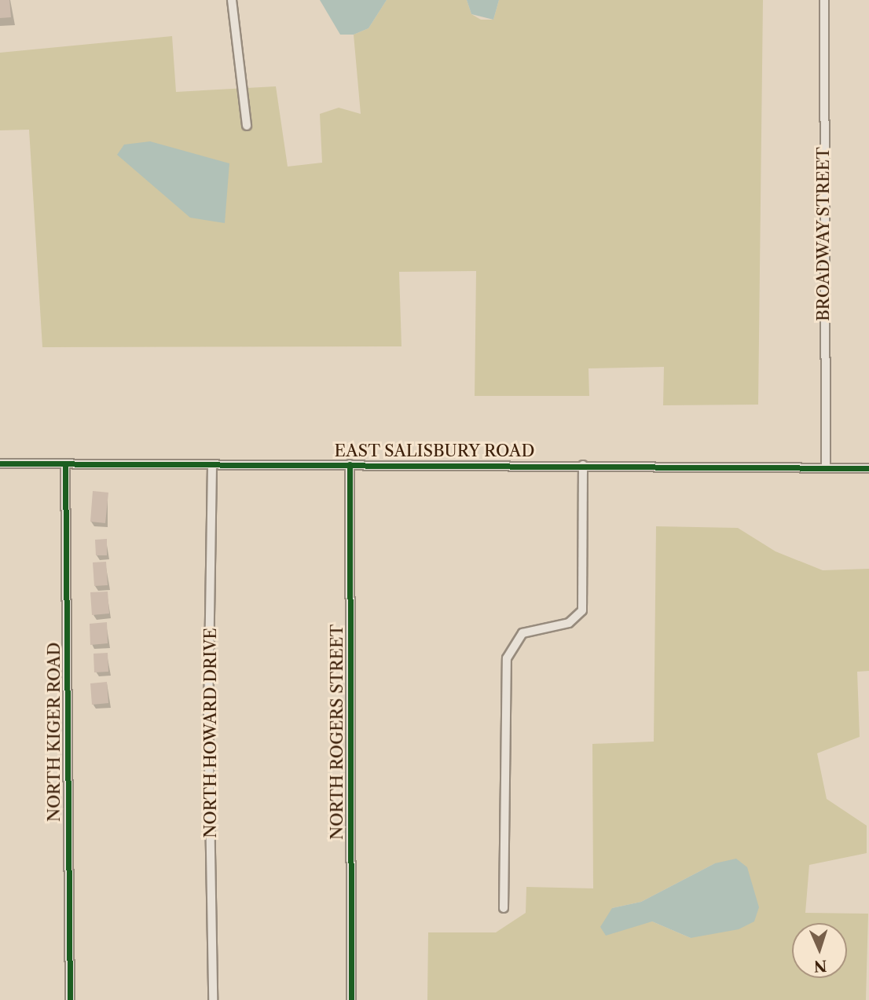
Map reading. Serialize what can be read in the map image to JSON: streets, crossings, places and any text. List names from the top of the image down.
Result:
{
  "streets": {
    "street": [
      "BROADWAY STREET",
      "EAST SALISBURY ROAD",
      "NORTH KIGER ROAD",
      "NORTH ROGERS STREET",
      "NORTH HOWARD DRIVE"
    ]
  },
  "crossings": [
    ["BROADWAY STREET", "EAST SALISBURY ROAD"],
    ["EAST SALISBURY ROAD", "NORTH KIGER ROAD"],
    ["EAST SALISBURY ROAD", "NORTH ROGERS STREET"],
    ["EAST SALISBURY ROAD", "NORTH HOWARD DRIVE"]
  ],
  "north": "bottom"
}
